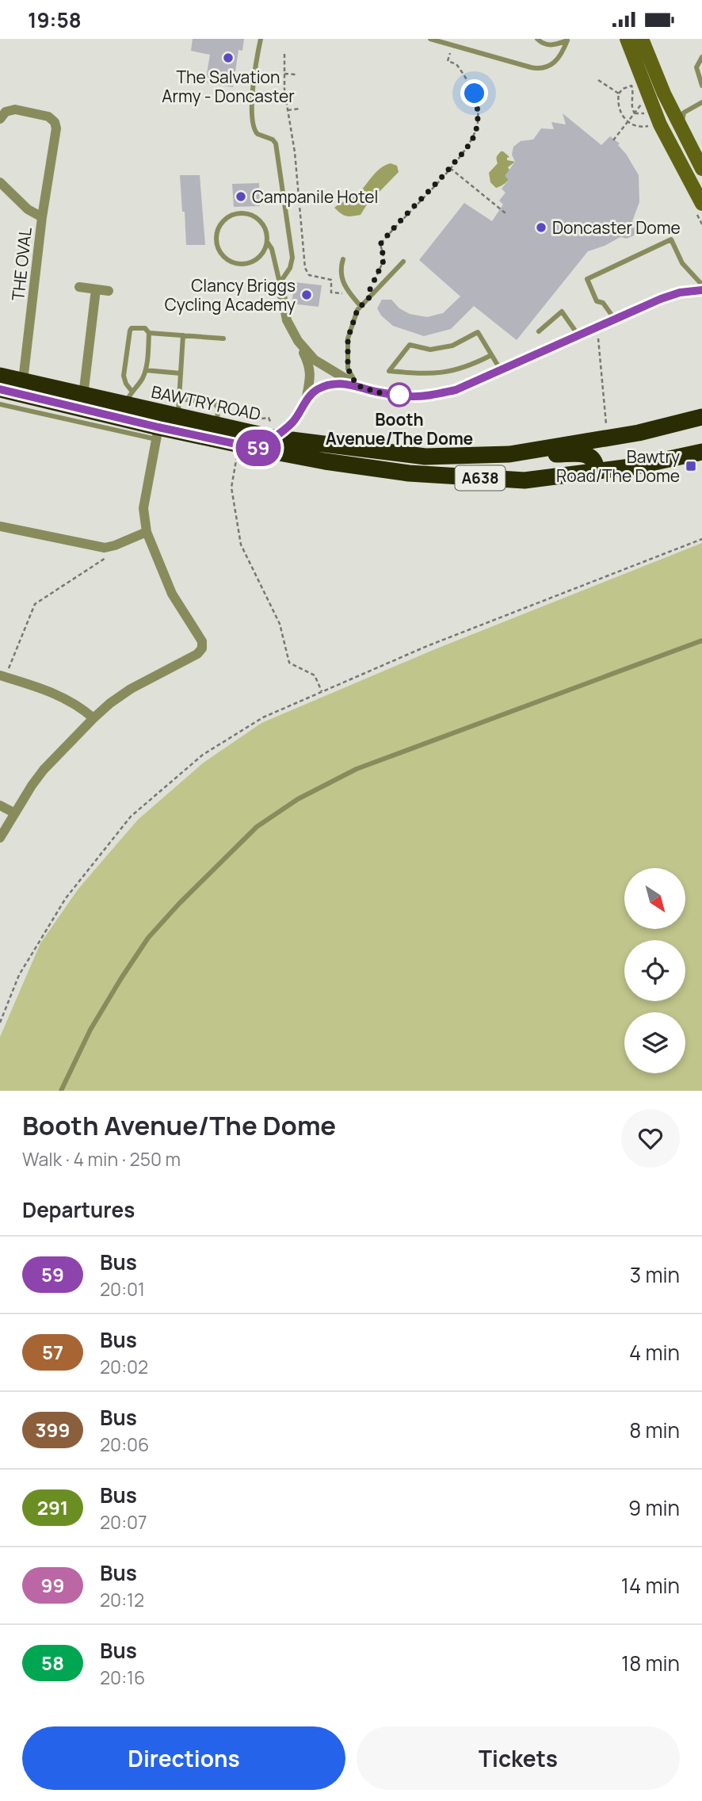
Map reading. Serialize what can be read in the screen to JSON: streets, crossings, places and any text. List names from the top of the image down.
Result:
{
  "streets": {
    "highway": ["BAWTRY ROAD", "A638"],
    "street": ["THE OVAL"]
  },
  "crossings": [
    ["THE OVAL", "BAWTRY ROAD"]
  ],
  "places": {
    "other": [
      "The Salvation Army - Doncaster",
      "Campanile Hotel",
      "Doncaster Dome",
      "Clancy Briggs Cycling Academy",
      "Booth Avenue/The Dome"
    ],
    "transit": ["Bawtry Road/The Dome"]
  },
  "lines": ["bus line 59"],
  "north": "bottom right",
  "page": {
    "status": "19:58",
    "on_map": "59",
    "heading": [
      ["Booth Avenue/The Dome", "Walk · 4 min · 250 m"],
      "Departures"
    ],
    "list": [
      {
        "mark": "59",
        "name": "Bus",
        "note": "20:01",
        "value": "3 min"
      },
      {
        "mark": "57",
        "name": "Bus",
        "note": "20:02",
        "value": "4 min"
      },
      {
        "mark": "399",
        "name": "Bus",
        "note": "20:06",
        "value": "8 min"
      },
      {
        "mark": "291",
        "name": "Bus",
        "note": "20:07",
        "value": "9 min"
      },
      {
        "mark": "99",
        "name": "Bus",
        "note": "20:12",
        "value": "14 min"
      },
      {
        "mark": "58",
        "name": "Bus",
        "note": "20:16",
        "value": "18 min"
      }
    ],
    "buttons": ["Directions", "Tickets"]
  }
}
